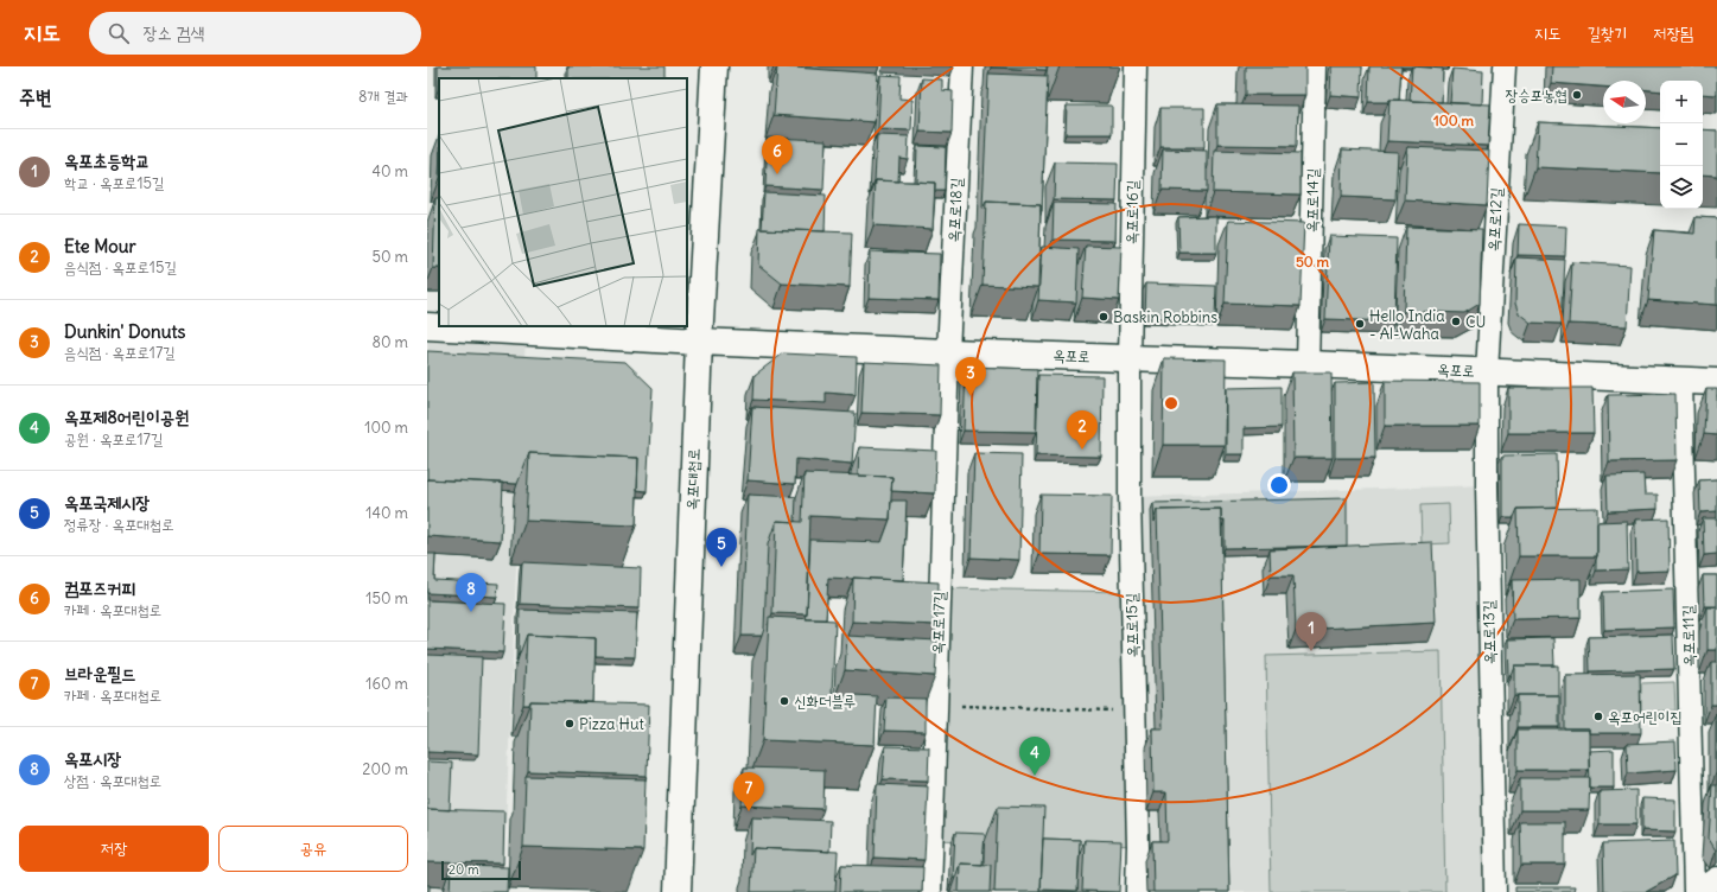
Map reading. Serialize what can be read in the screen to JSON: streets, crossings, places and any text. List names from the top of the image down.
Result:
{
  "streets": {
    "street": [
      "옥포로14길",
      "옥포로18길",
      "옥포로16길",
      "옥포로12길",
      "옥포로",
      "옥포대첩로",
      "옥포로17길",
      "옥포로15길",
      "옥포로13길",
      "옥포로11길"
    ]
  },
  "crossings": [
    ["옥포로14길", "옥포로"],
    ["옥포로18길", "옥포로"],
    ["옥포로18길", "옥포로17길"],
    ["옥포로16길", "옥포로"],
    ["옥포로16길", "옥포로15길"],
    ["옥포로12길", "옥포로"],
    ["옥포로12길", "옥포로13길"],
    ["옥포로", "옥포대첩로"],
    ["옥포로", "옥포로17길"],
    ["옥포로", "옥포로15길"],
    ["옥포로", "옥포로13길"],
    ["옥포로", "옥포로11길"]
  ],
  "places": [
    "장승포농협",
    "Baskin Robbins",
    "CU",
    "Hello India - Al-Waha",
    "신화더블루",
    "옥포어린이집",
    "Pizza Hut"
  ],
  "scale_bar": "20 m",
  "north": "left",
  "page": {
    "header": "지도",
    "search": "장소 검색",
    "nav": ["지도", "길찾기", "저장됨"],
    "heading": ["주변", "8개 결과"],
    "map_buttons": ["+", "−"],
    "list": [
      {
        "mark": "1",
        "name": "옥포초등학교",
        "note": "학교 · 옥포로15길",
        "value": "40 m"
      },
      {
        "mark": "2",
        "name": "Ete Mour",
        "note": "음식점 · 옥포로15길",
        "value": "50 m"
      },
      {
        "mark": "3",
        "name": "Dunkin' Donuts",
        "note": "음식점 · 옥포로17길",
        "value": "80 m"
      },
      {
        "mark": "4",
        "name": "옥포제8어린이공원",
        "note": "공원 · 옥포로17길",
        "value": "100 m"
      },
      {
        "mark": "5",
        "name": "옥포국제시장",
        "note": "정류장 · 옥포대첩로",
        "value": "140 m"
      },
      {
        "mark": "6",
        "name": "컴포즈커피",
        "note": "카페 · 옥포대첩로",
        "value": "150 m"
      },
      {
        "mark": "7",
        "name": "브라운필드",
        "note": "카페 · 옥포대첩로",
        "value": "160 m"
      },
      {
        "mark": "8",
        "name": "옥포시장",
        "note": "상점 · 옥포대첩로",
        "value": "200 m"
      }
    ],
    "pins": [
      "6",
      "3",
      "2",
      "5",
      "8",
      "1",
      "4",
      "7"
    ],
    "buttons": ["저장", "공유"],
    "scale": "20 m"
  },
  "rings": ["100 m", "50 m"]
}
